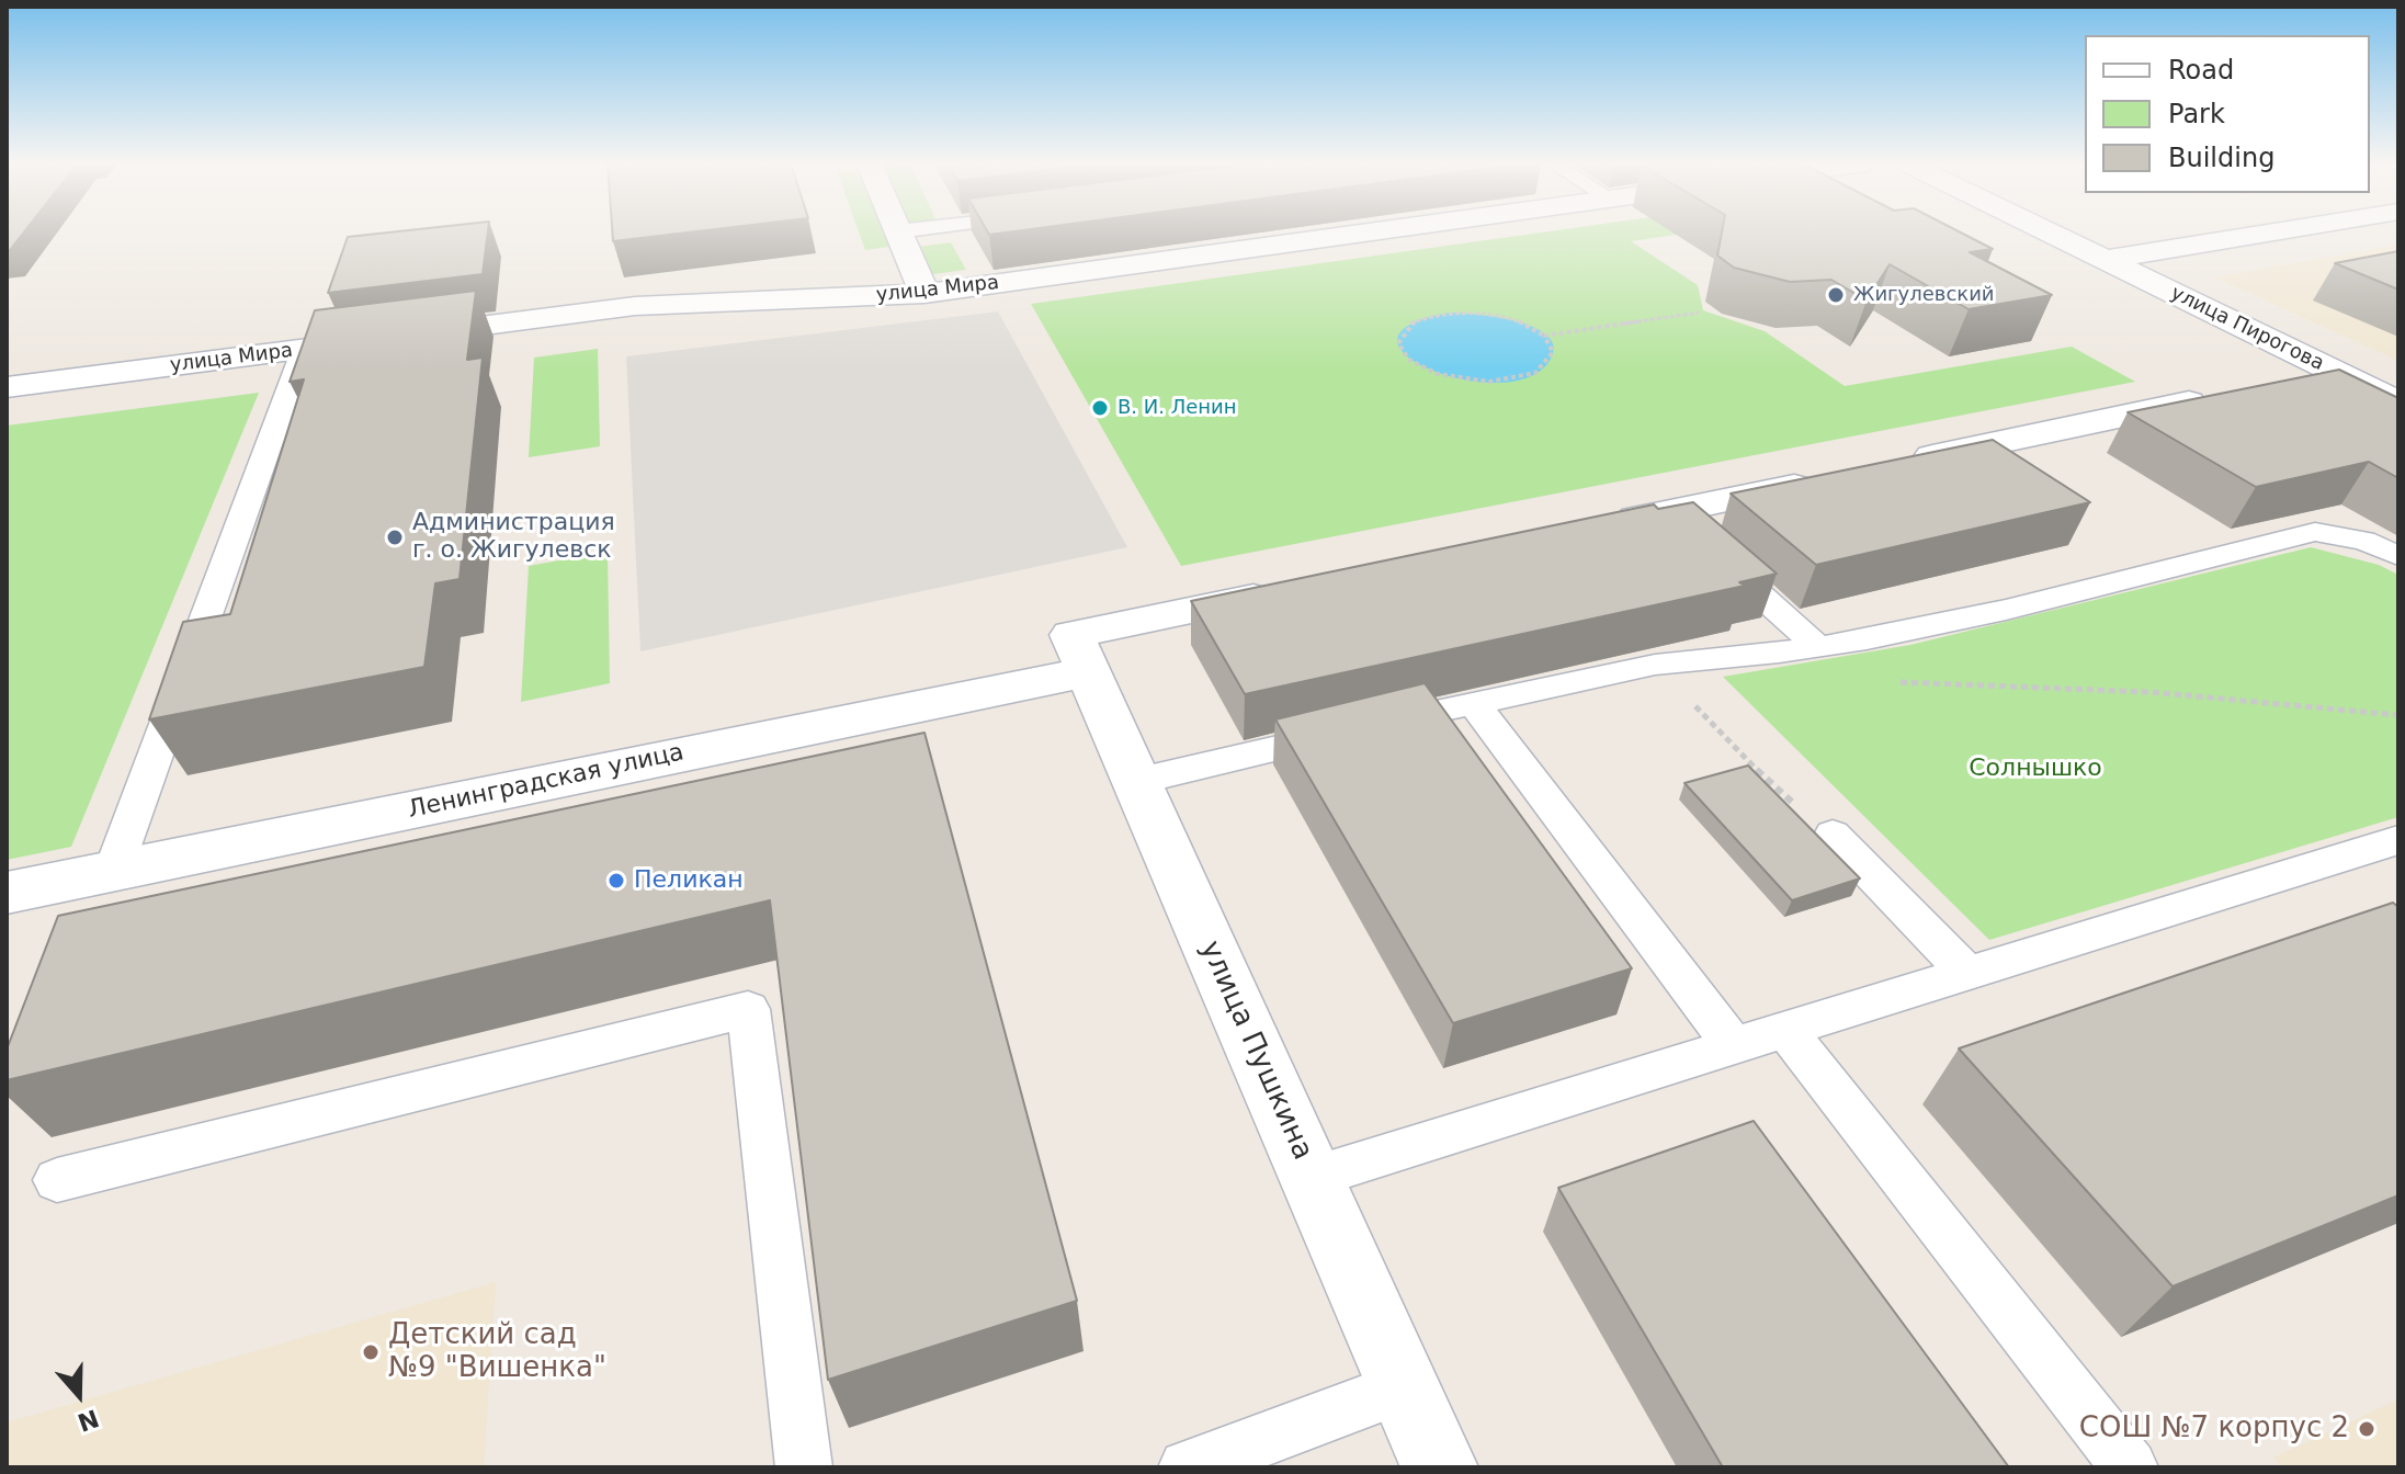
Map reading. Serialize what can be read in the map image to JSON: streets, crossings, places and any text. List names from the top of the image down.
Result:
{
  "streets": {
    "street": [
      "улица Мира",
      "улица Пирогова",
      "Ленинградская улица",
      "улица Пушкина"
    ]
  },
  "crossings": [
    ["Ленинградская улица", "улица Пушкина"]
  ],
  "parks": ["Солнышко"],
  "places": [
    "Жигулевский",
    "В. И. Ленин",
    "Администрация г. о. Жигулевск",
    "Пеликан",
    "Детский сад №9 \"Вишенка\"",
    "СОШ №7 корпус 2"
  ],
  "legend": ["Road", "Park", "Building"],
  "north": "bottom"
}
